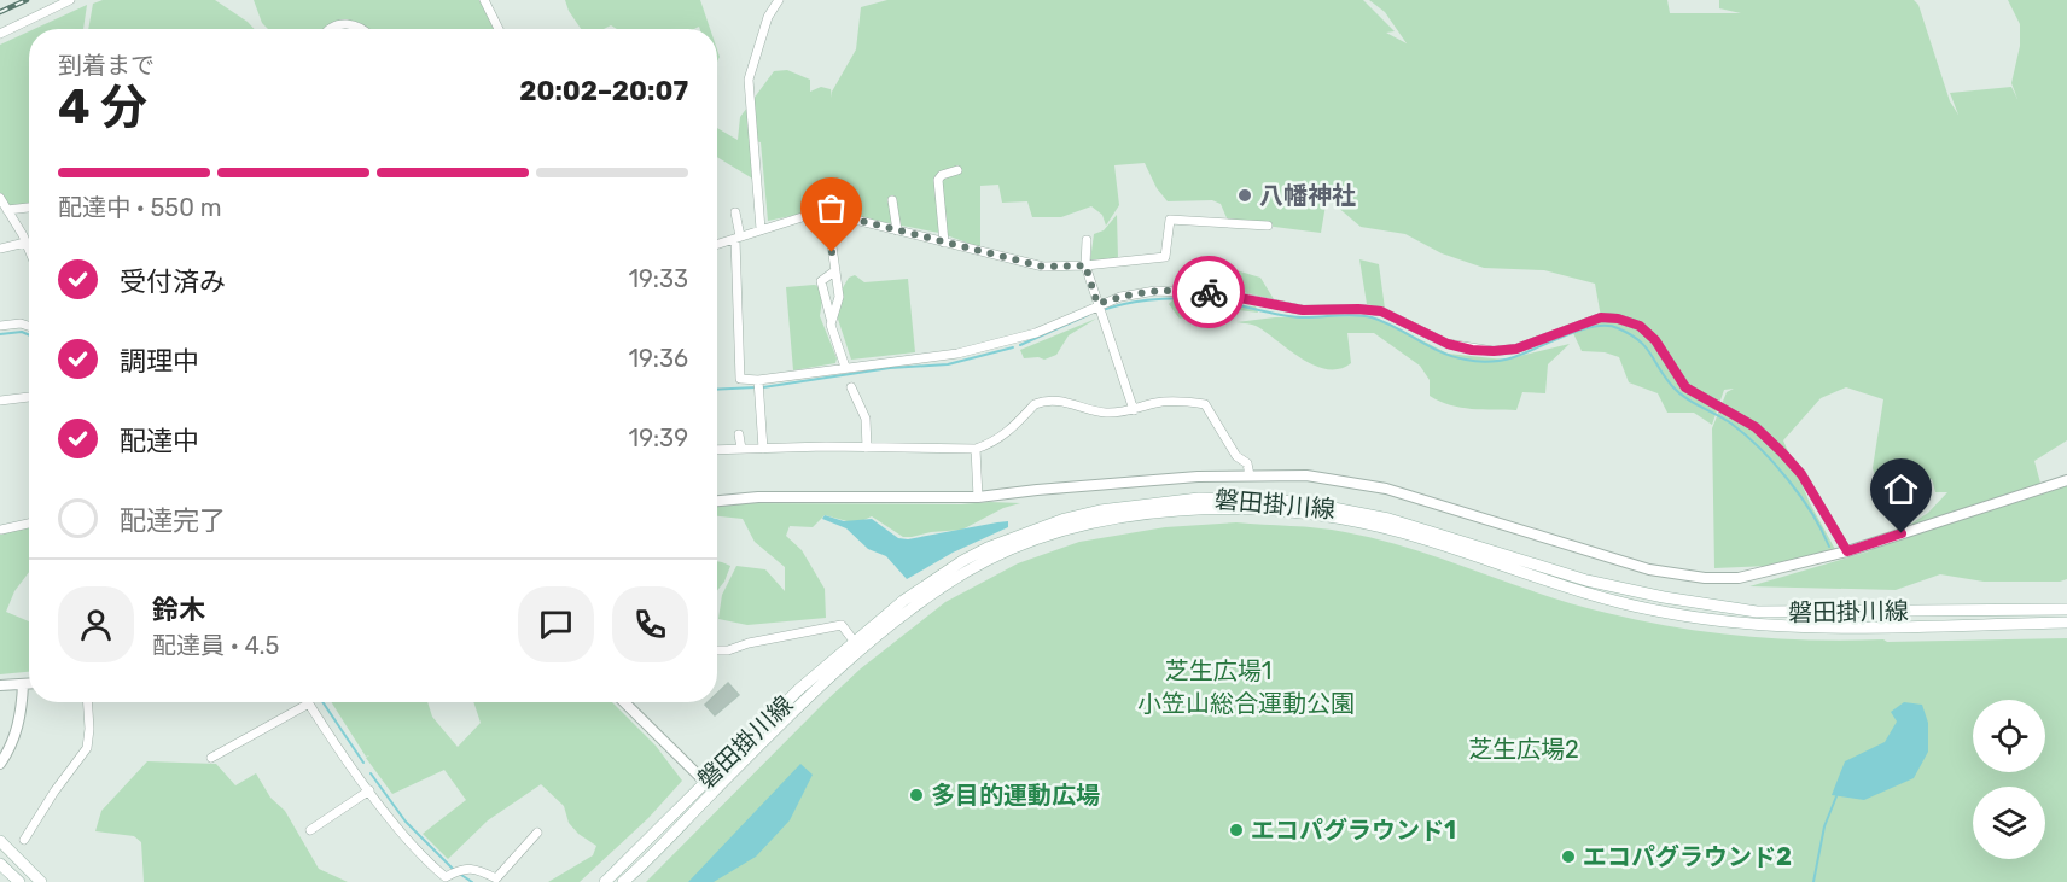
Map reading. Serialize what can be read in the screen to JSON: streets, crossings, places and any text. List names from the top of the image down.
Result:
{
  "streets": {
    "main road": ["磐田掛川線"]
  },
  "parks": ["芝生広場1", "小笠山総合運動公園", "芝生広場2"],
  "places": [
    "八幡神社",
    "多目的運動広場",
    "エコパグラウンド1",
    "エコパグラウンド2"
  ],
  "page": {
    "heading": ["4 分", "到着まで", "20:02–20:07"],
    "panel": ["鈴木", "配達員 · 4.5"],
    "bar": "配達中 · 550 m",
    "list": [
      ["受付済み", "19:33"],
      ["調理中", "19:36"],
      ["配達中", "19:39"],
      "配達完了"
    ]
  }
}
